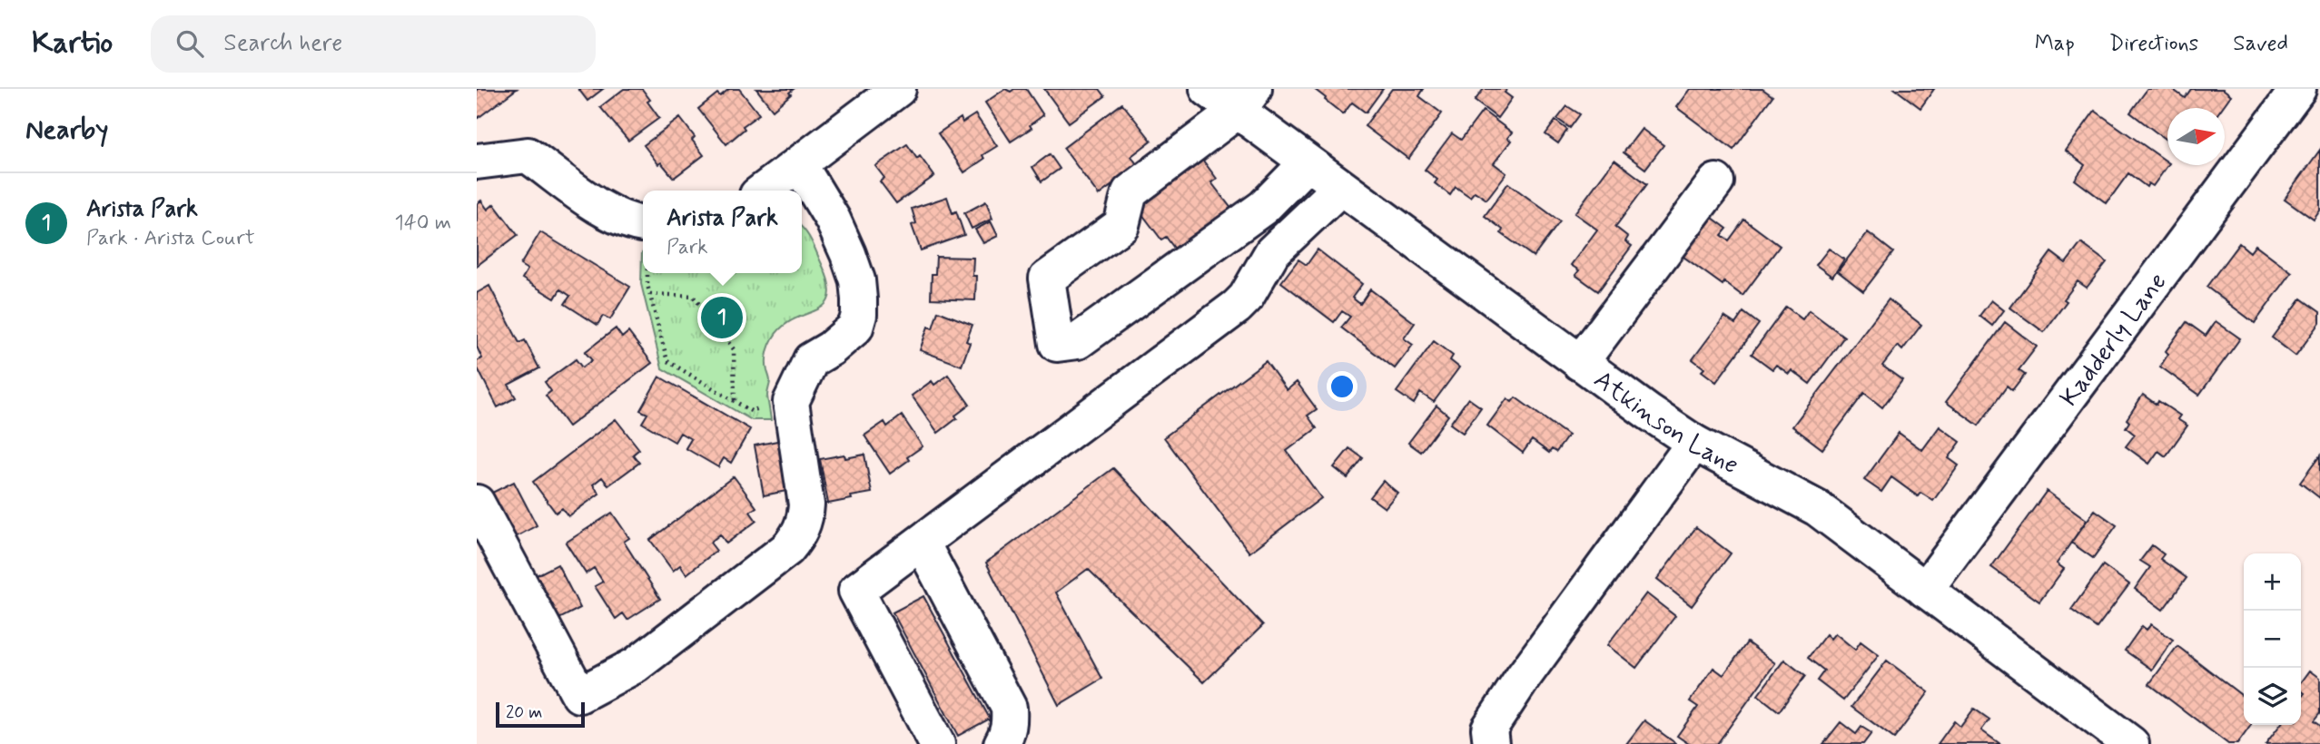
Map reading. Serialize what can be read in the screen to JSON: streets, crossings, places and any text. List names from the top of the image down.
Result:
{
  "streets": {
    "street": ["Kadderly Lane", "Atkinson Lane"]
  },
  "crossings": [
    ["Kadderly Lane", "Atkinson Lane"]
  ],
  "scale_bar": "20 m",
  "north": "right",
  "page": {
    "header": "Kartio",
    "search": "Search here",
    "nav": ["Map", "Directions", "Saved"],
    "heading": "Nearby",
    "list": [
      {
        "mark": "1",
        "name": "Arista Park",
        "note": "Park · Arista Court",
        "value": "140 m"
      }
    ],
    "popup": ["Arista Park", "Park"],
    "pins": "1",
    "map_buttons": ["+", "−"],
    "scale": "20 m"
  }
}
